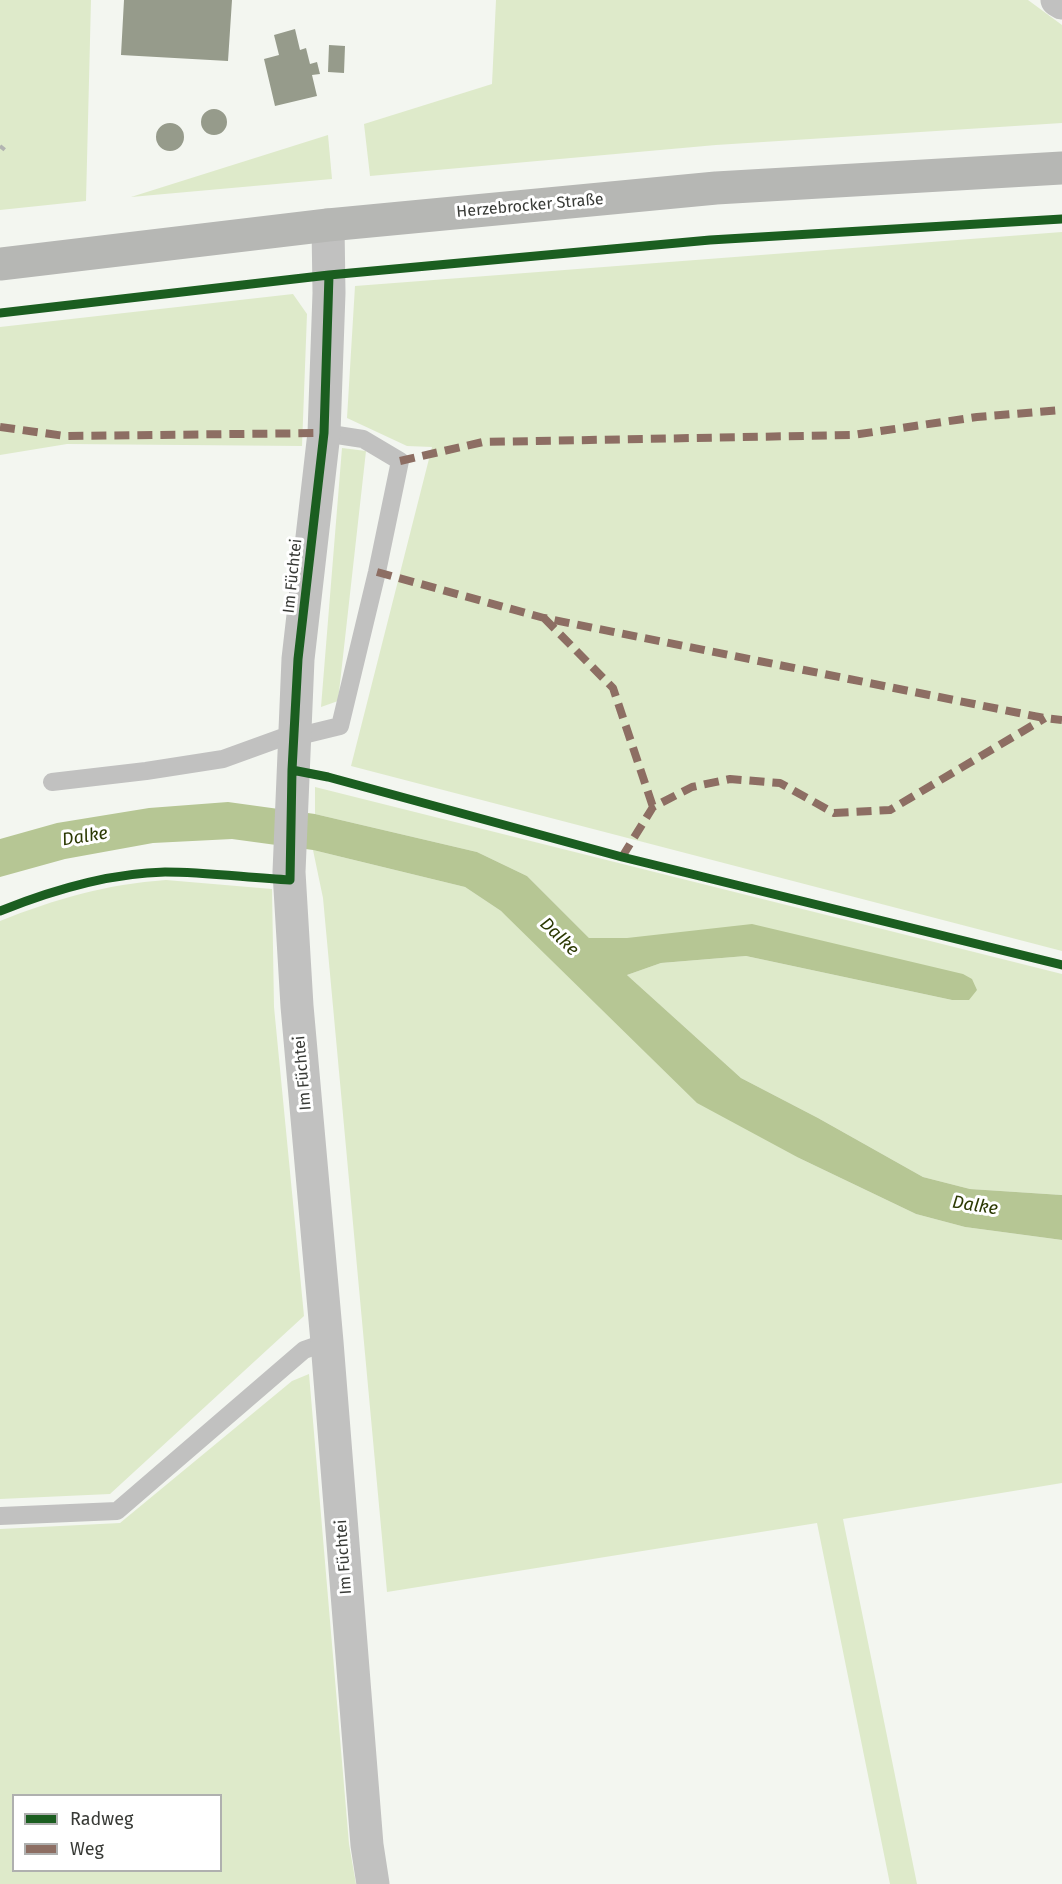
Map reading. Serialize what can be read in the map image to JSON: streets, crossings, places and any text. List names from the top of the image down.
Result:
{
  "streets": {
    "main road": ["Herzebrocker Straße"],
    "street": ["Im Füchtei"]
  },
  "crossings": [
    ["Herzebrocker Straße", "Im Füchtei"]
  ],
  "water": ["Dalke"],
  "legend": ["Radweg", "Weg"]
}
